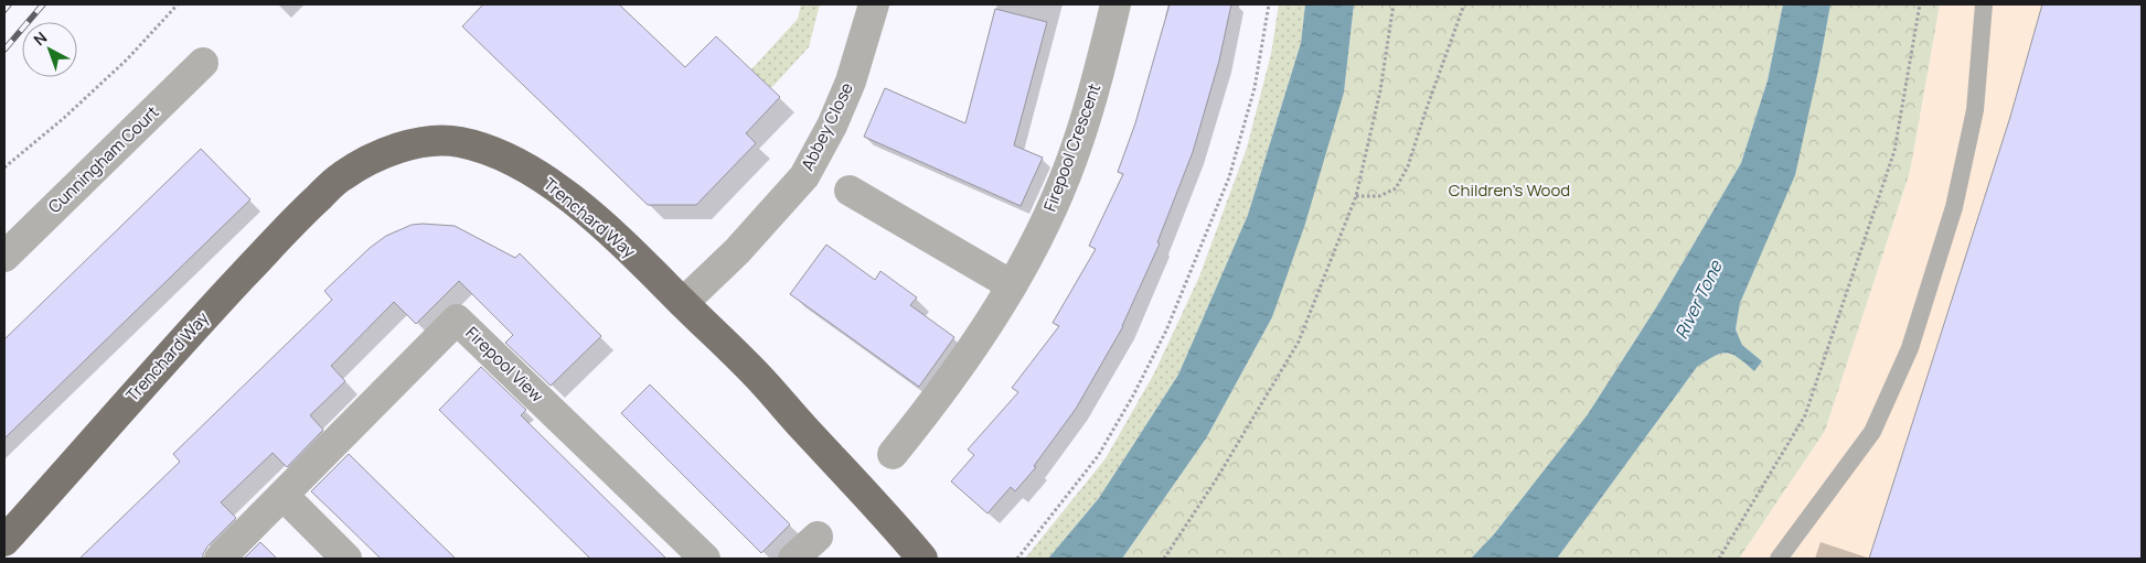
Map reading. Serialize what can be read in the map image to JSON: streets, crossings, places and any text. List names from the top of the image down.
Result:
{
  "streets": {
    "main road": ["Trenchard Way"],
    "street": [
      "Abbey Close",
      "Firepool Crescent",
      "Cunningham Court",
      "Firepool View"
    ]
  },
  "crossings": [
    ["Abbey Close", "Trenchard Way"]
  ],
  "water": ["River Tone"],
  "parks": ["Children's Wood"],
  "north": "top left"
}
